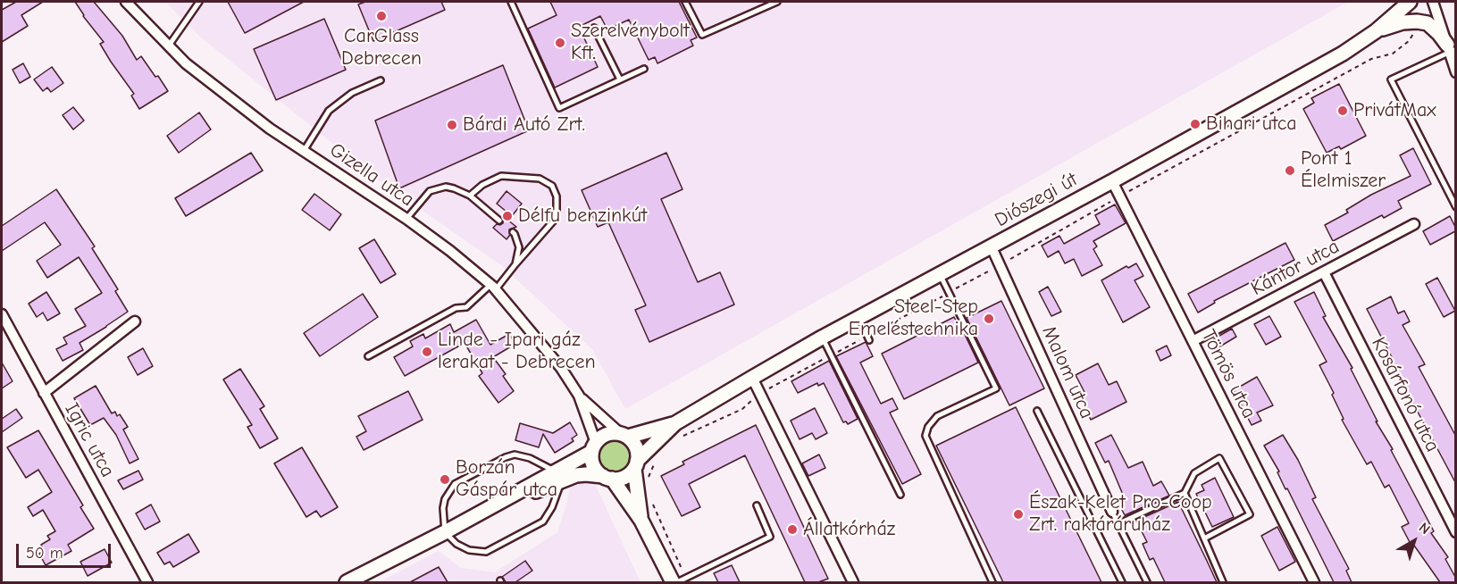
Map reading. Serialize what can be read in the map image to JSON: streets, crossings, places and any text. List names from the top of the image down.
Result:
{
  "streets": {
    "main road": ["Diószegi út"],
    "street": [
      "Gizella utca",
      "Kántor utca",
      "Malom utca",
      "Tömös utca",
      "Kosárfonó utca",
      "Igric utca"
    ]
  },
  "crossings": [
    ["Gizella utca", "Diószegi út"],
    ["Diószegi út", "Malom utca"],
    ["Diószegi út", "Tömös utca"],
    ["Kántor utca", "Tömös utca"],
    ["Kántor utca", "Kosárfonó utca"]
  ],
  "places": [
    "CarGlass Debrecen",
    "Szerelvénybolt Kft.",
    "PrivátMax",
    "Bihari utca",
    "Bárdi Autó Zrt.",
    "Pont 1 Élelmiszer",
    "Délfu benzinkút",
    "Steel-Step Emeléstechnika",
    "Linde - Ipari gáz lerakat - Debrecen",
    "Borzán Gáspár utca",
    "Észak-Kelet Pro-Coop Zrt. raktáráruház",
    "Állatkórház"
  ],
  "scale_bar": "50 m",
  "north": "top right"
}
